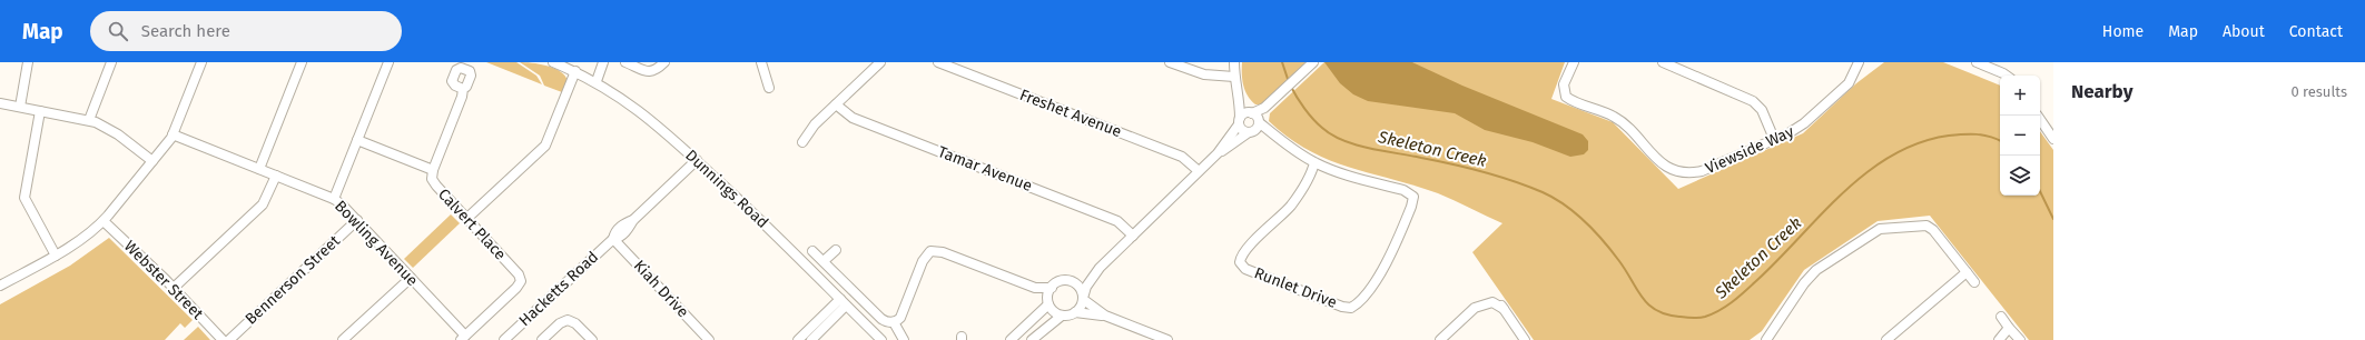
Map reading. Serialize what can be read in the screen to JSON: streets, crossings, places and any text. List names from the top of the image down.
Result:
{
  "streets": {
    "street": [
      "Freshet Avenue",
      "Viewside Way",
      "Tamar Avenue",
      "Dunnings Road",
      "Calvert Place",
      "Bowling Avenue",
      "Webster Street",
      "Bennerson Street",
      "Runlet Drive",
      "Hacketts Road",
      "Kiah Drive"
    ]
  },
  "crossings": [
    ["Dunnings Road", "Hacketts Road"],
    ["Calvert Place", "Bowling Avenue"],
    ["Bowling Avenue", "Bennerson Street"],
    ["Hacketts Road", "Kiah Drive"]
  ],
  "water": ["Skeleton Creek"],
  "page": {
    "header": "Map",
    "search": "Search here",
    "nav": [
      "Home",
      "Map",
      "About",
      "Contact"
    ],
    "heading": ["Nearby", "0 results"],
    "map_buttons": ["+", "−"]
  }
}
